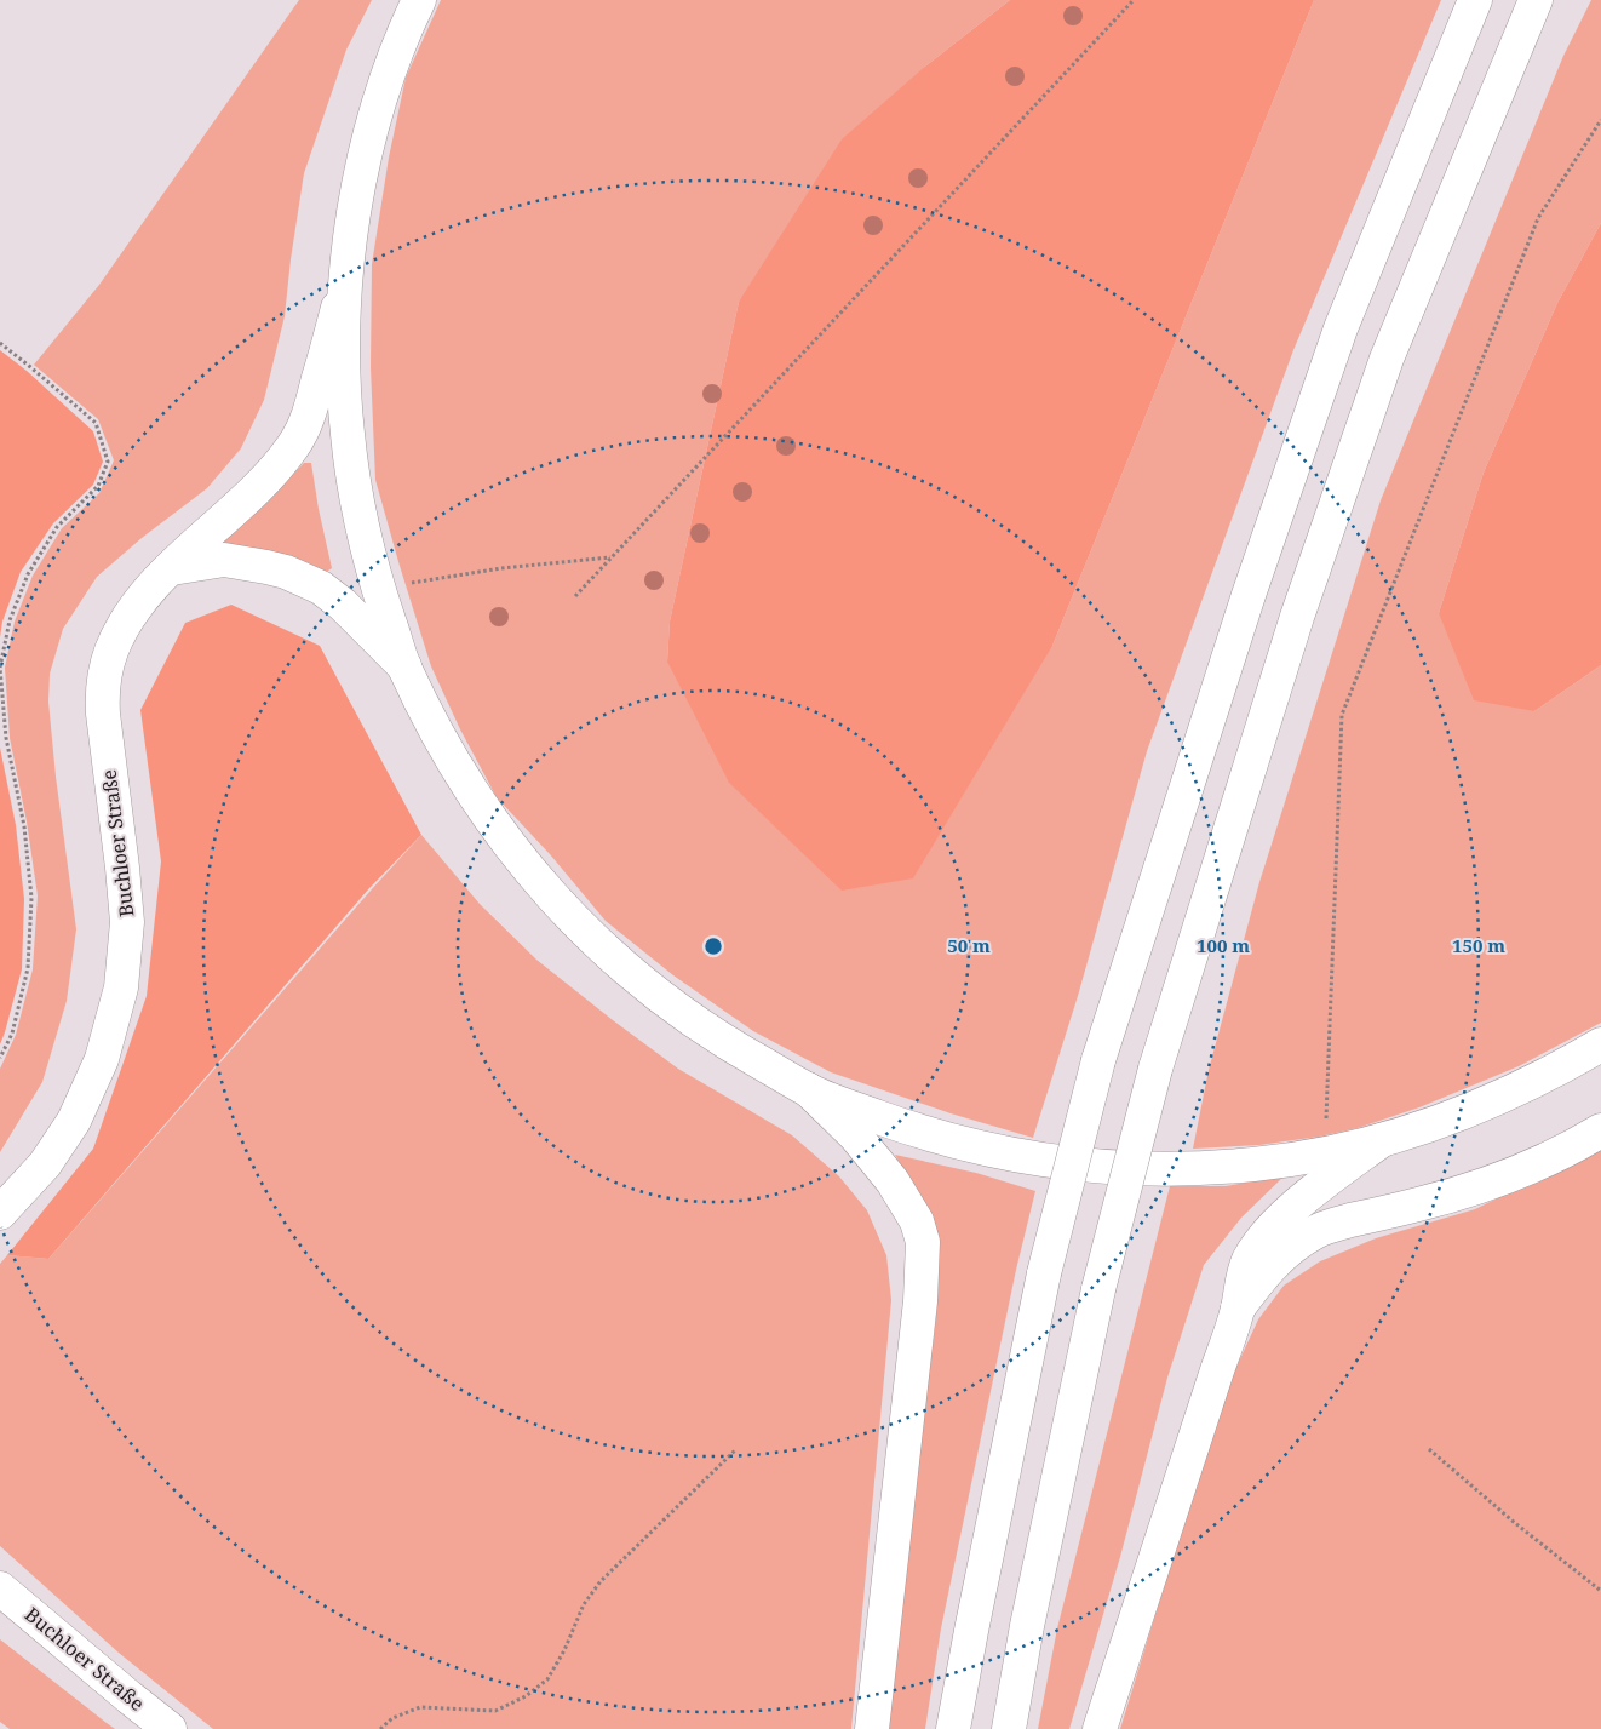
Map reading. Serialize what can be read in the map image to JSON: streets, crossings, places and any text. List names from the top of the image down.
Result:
{
  "streets": {
    "main road": ["Buchloer Straße"]
  },
  "rings": ["50 m", "100 m", "150 m"]
}
